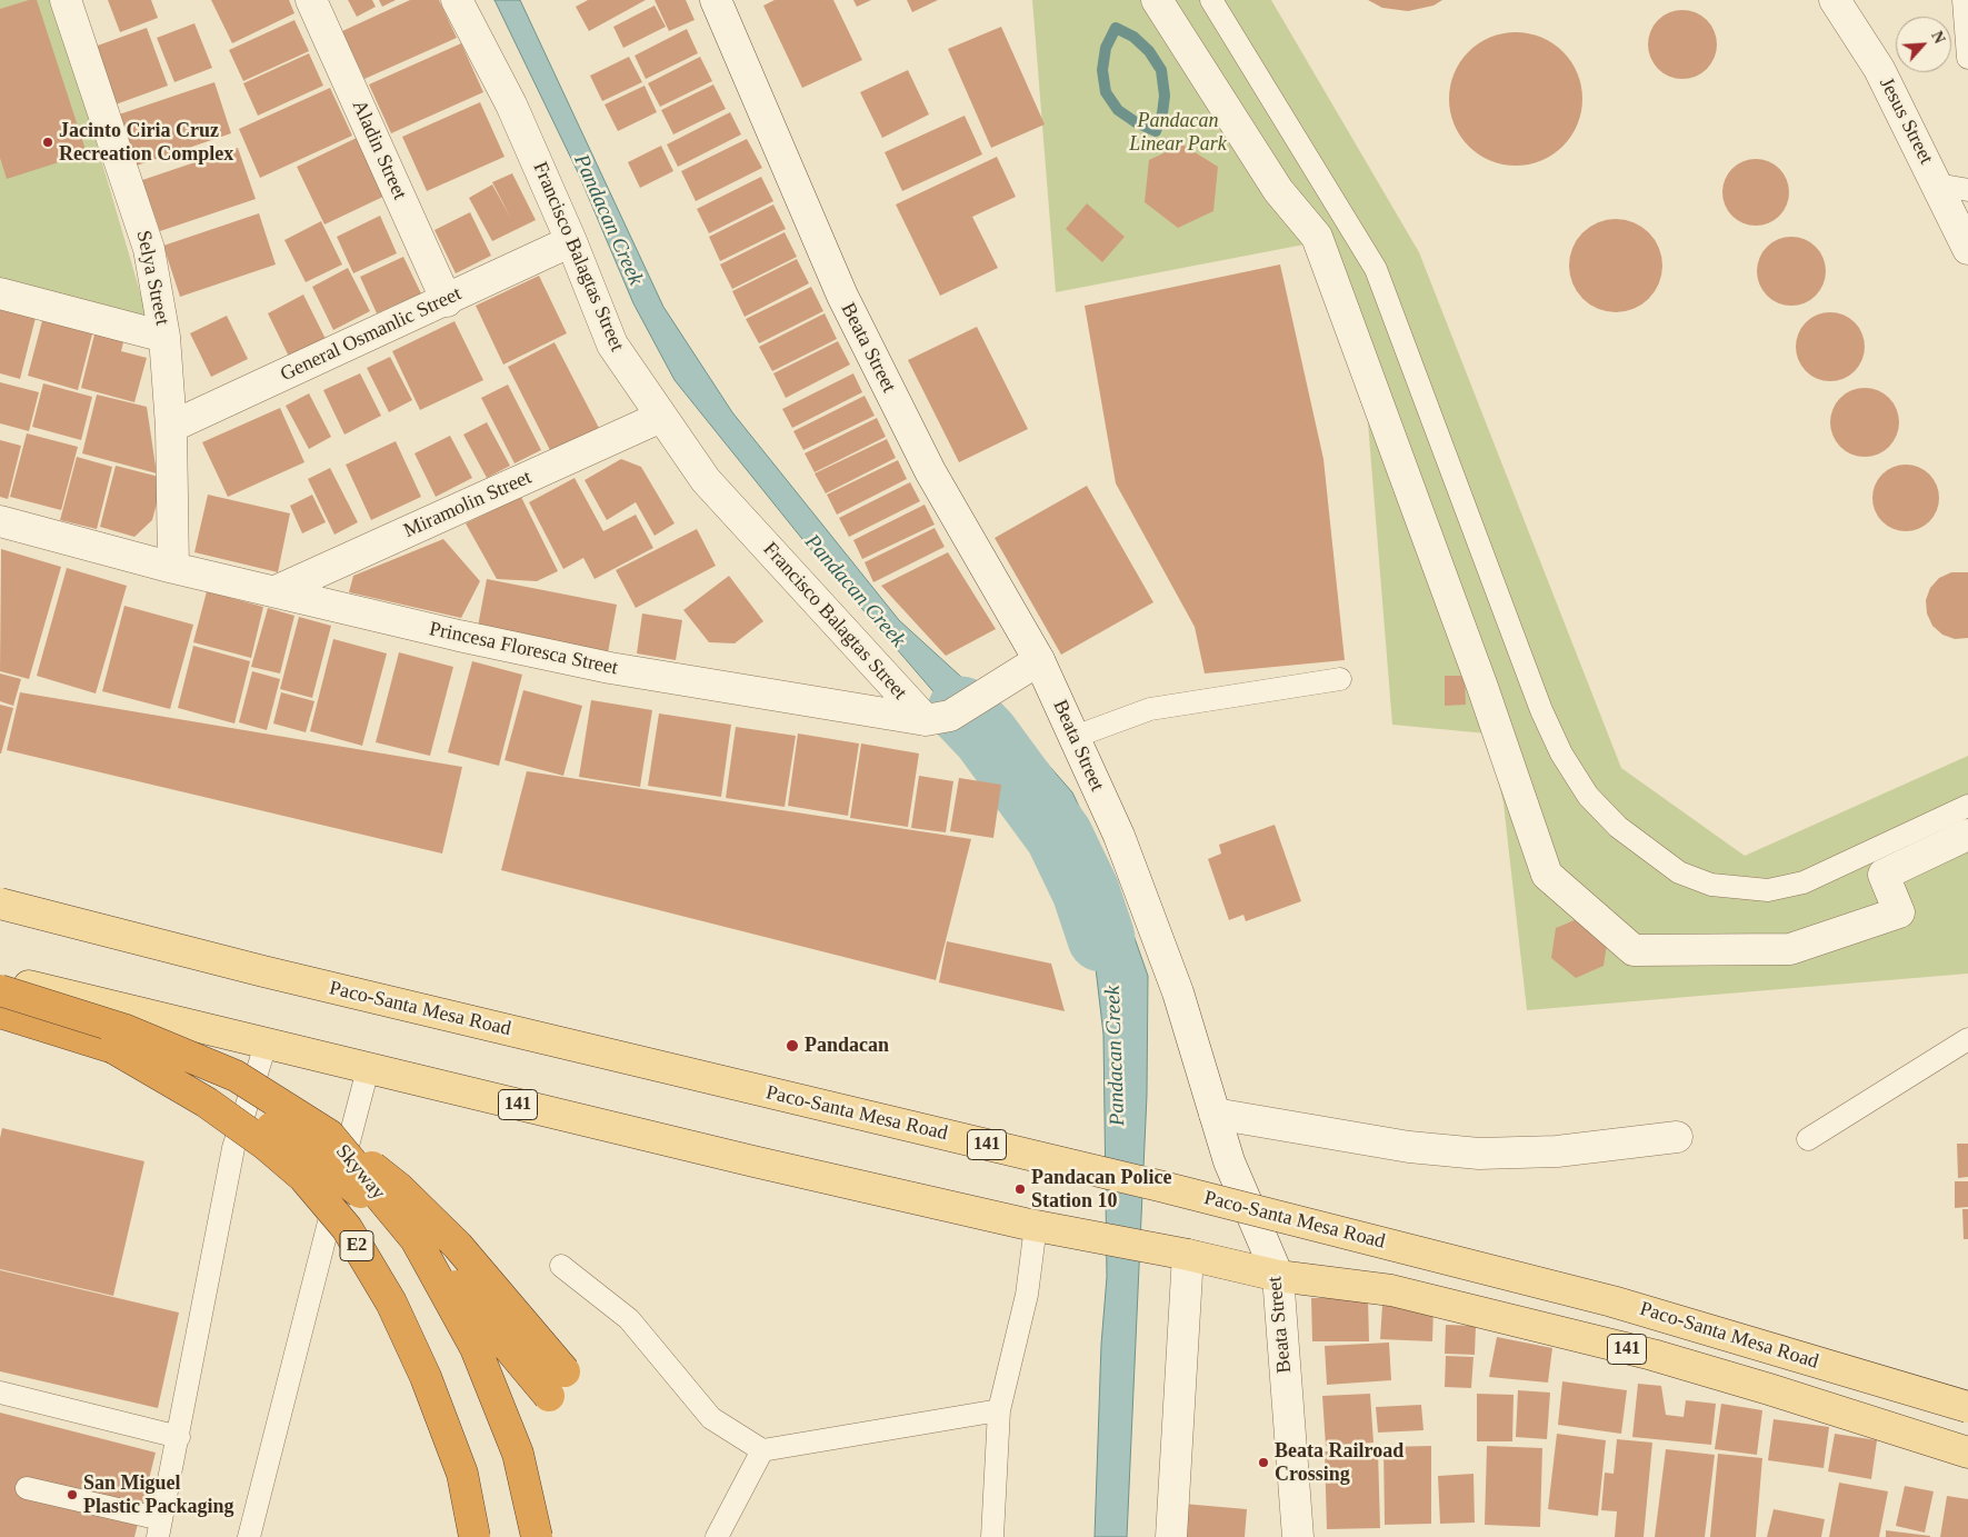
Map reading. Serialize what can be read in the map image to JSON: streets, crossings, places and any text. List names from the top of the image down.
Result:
{
  "streets": {
    "highway": ["Skyway", "E2"],
    "main road": ["Paco-Santa Mesa Road", "141"],
    "street": [
      "Jesus Street",
      "Aladin Street",
      "Francisco Balagtas Street",
      "Selya Street",
      "General Osmanlic Street",
      "Beata Street",
      "Miramolin Street",
      "Princesa Floresca Street"
    ]
  },
  "crossings": [
    ["Aladin Street", "General Osmanlic Street"],
    ["Francisco Balagtas Street", "General Osmanlic Street"],
    ["Francisco Balagtas Street", "Miramolin Street"],
    ["Francisco Balagtas Street", "Princesa Floresca Street"],
    ["Selya Street", "General Osmanlic Street"],
    ["Selya Street", "Princesa Floresca Street"],
    ["Beata Street", "Paco-Santa Mesa Road"],
    ["Miramolin Street", "Princesa Floresca Street"]
  ],
  "water": ["Pandacan Creek"],
  "parks": ["Pandacan Linear Park"],
  "places": [
    "Jacinto Ciria Cruz Recreation Complex",
    "Pandacan",
    "Pandacan Police Station 10",
    "Beata Railroad Crossing",
    "San Miguel Plastic Packaging"
  ],
  "north": "top right"
}
